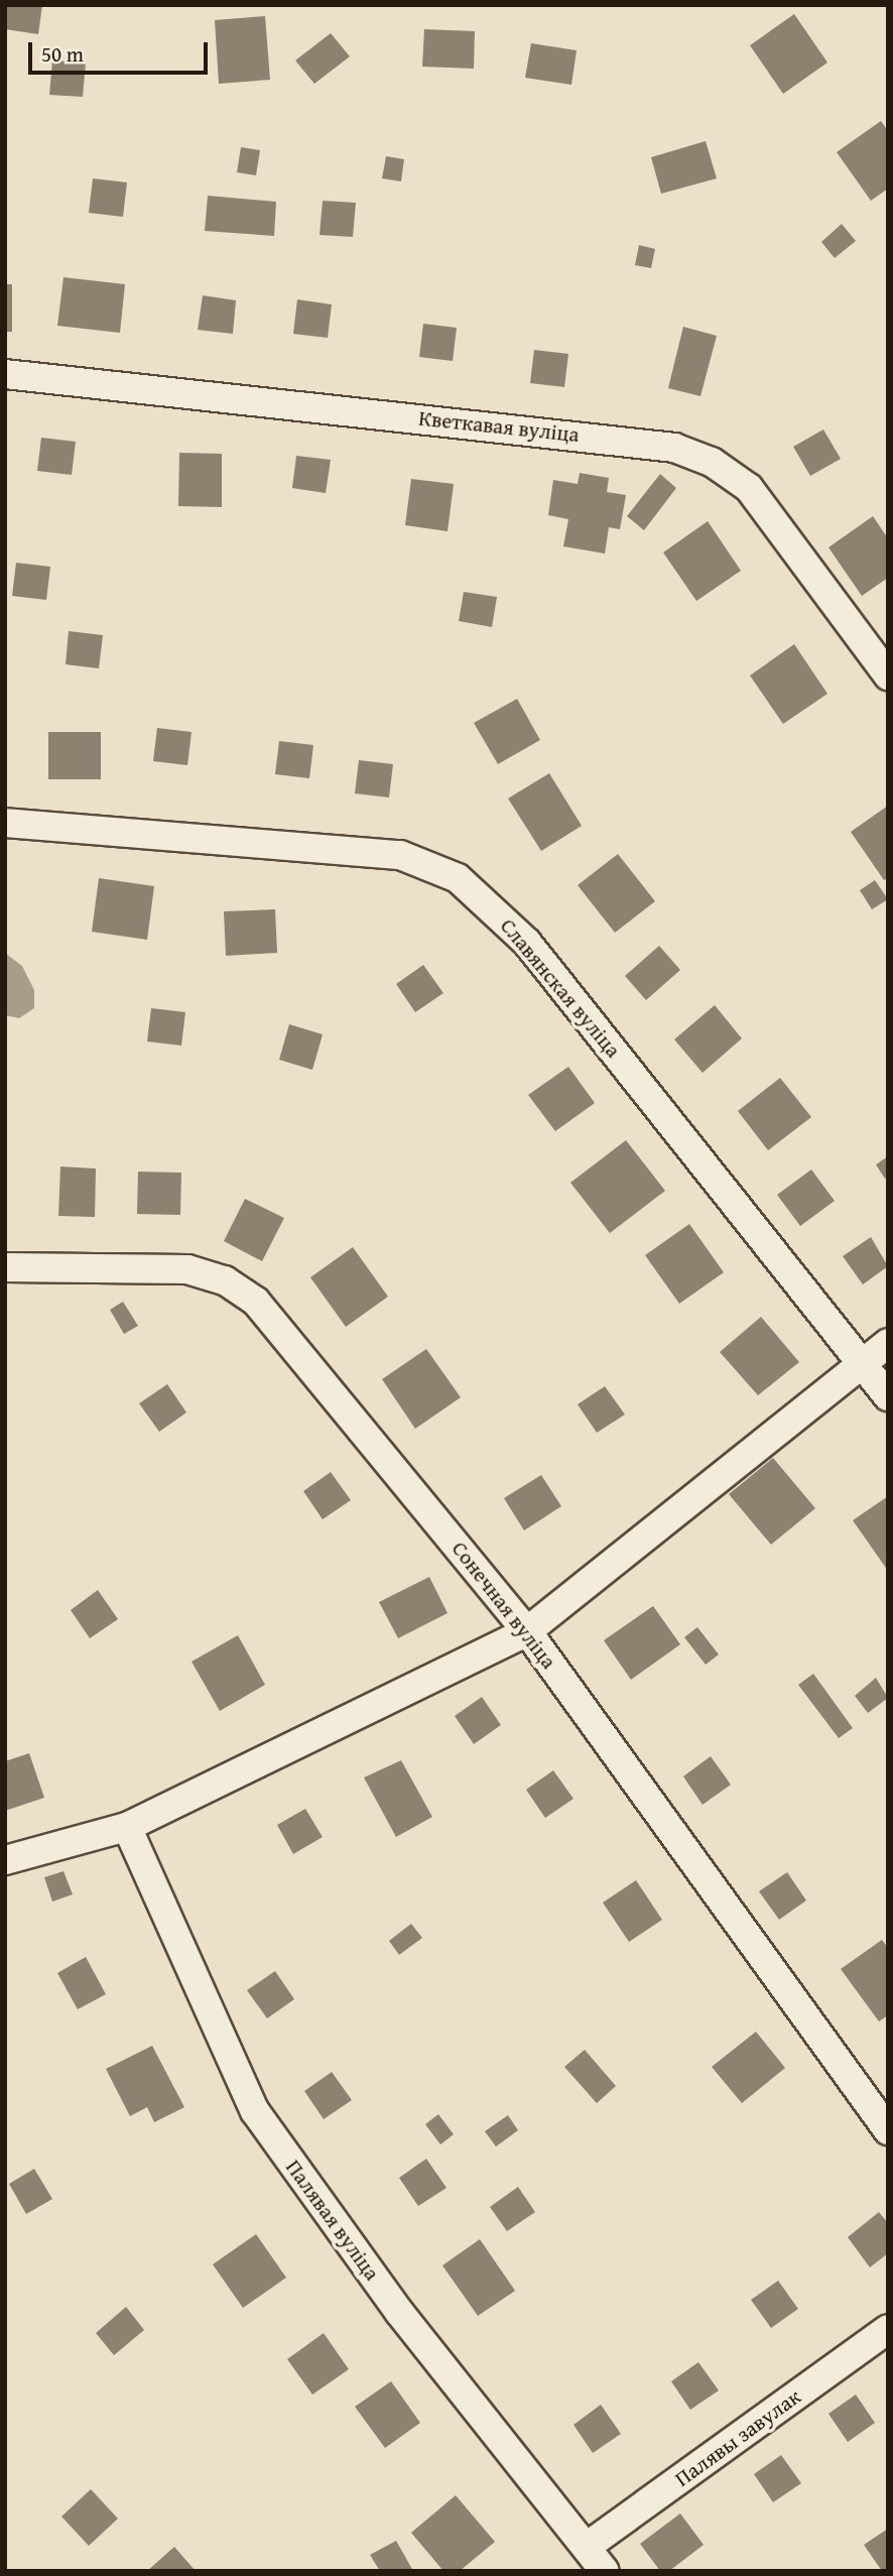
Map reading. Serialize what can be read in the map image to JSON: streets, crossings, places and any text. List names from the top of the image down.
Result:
{
  "streets": {
    "street": [
      "Кветкавая вуліца",
      "Славянская вуліца",
      "Сонечная вуліца",
      "Палявая вуліца",
      "Палявы завулак"
    ]
  },
  "crossings": [
    ["Палявая вуліца", "Палявы завулак"]
  ],
  "scale_bar": "50 m"
}
